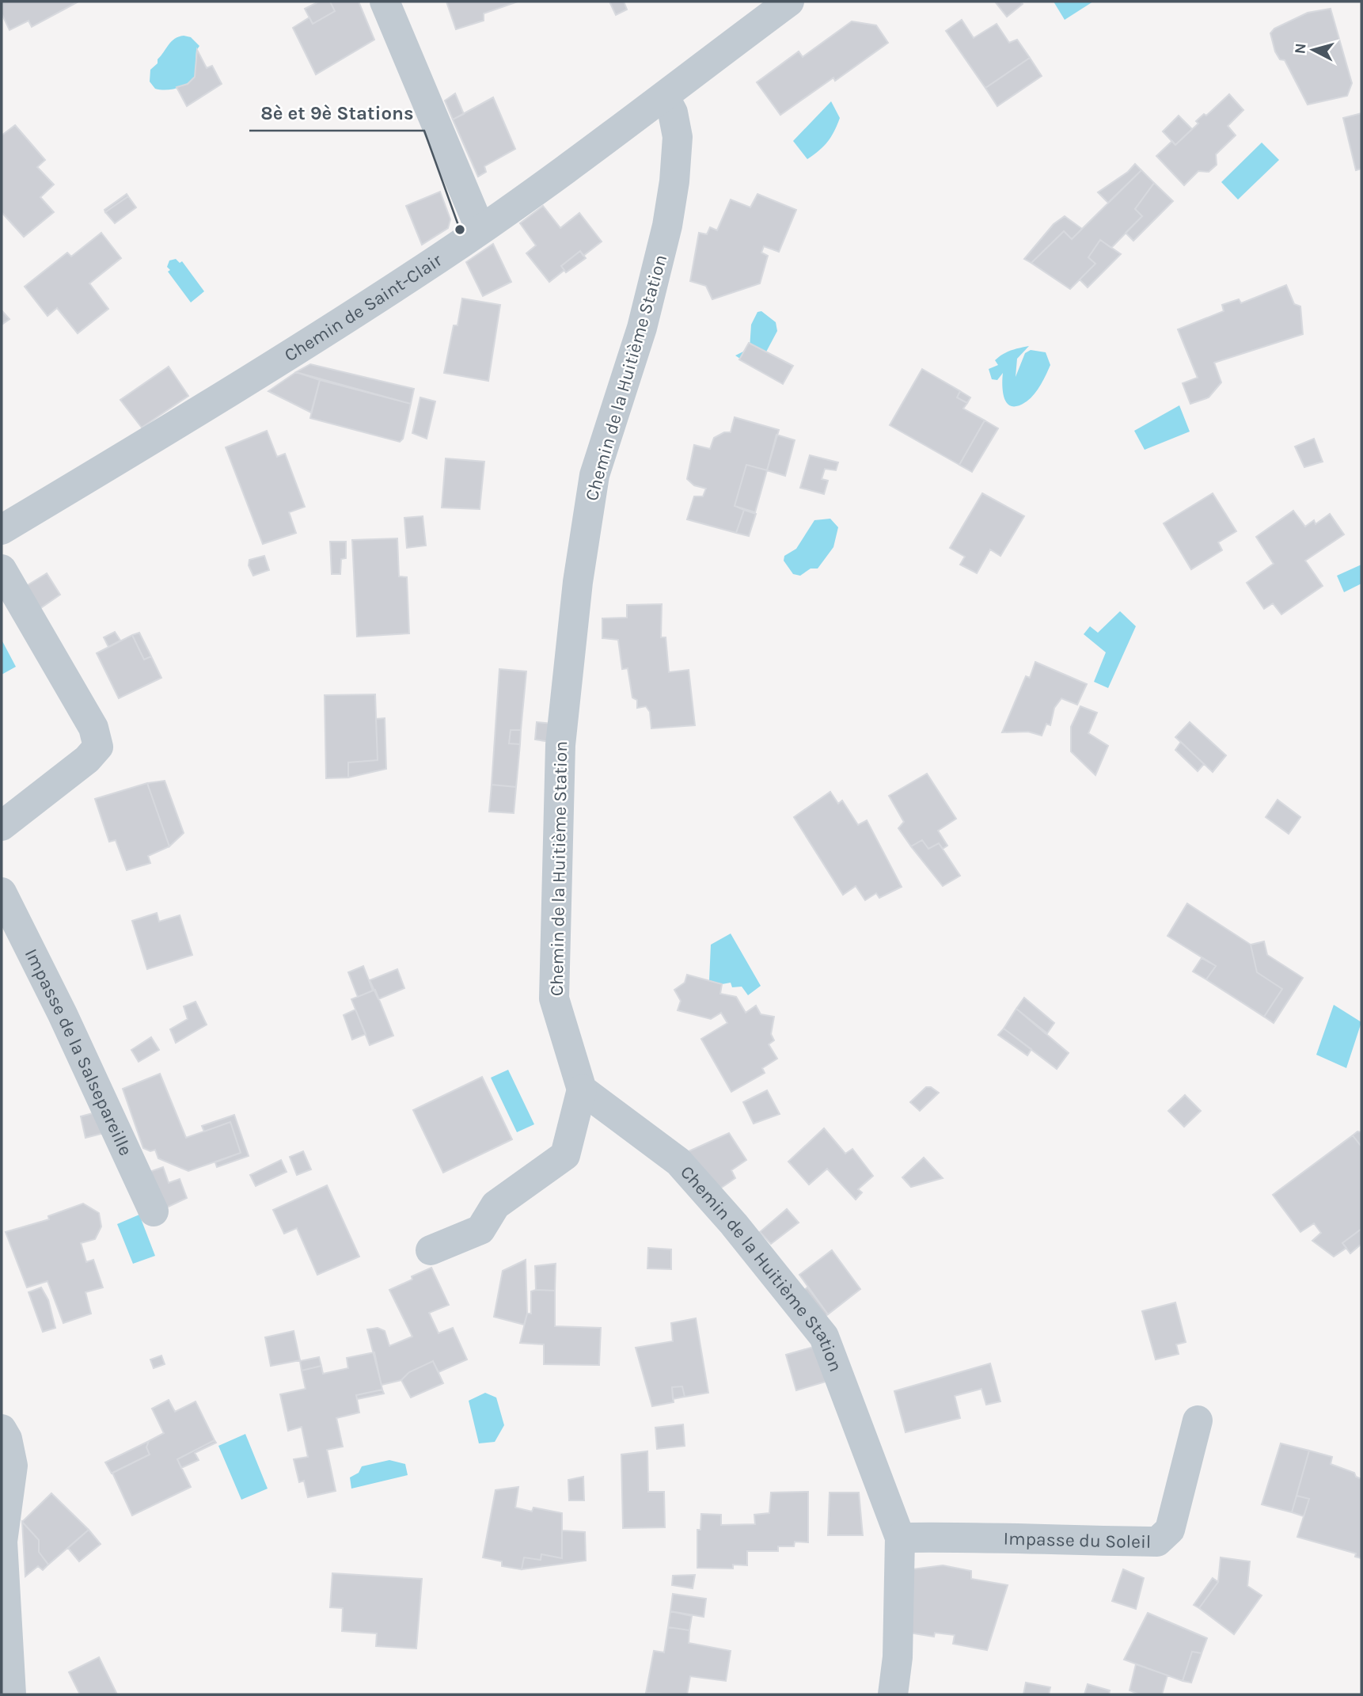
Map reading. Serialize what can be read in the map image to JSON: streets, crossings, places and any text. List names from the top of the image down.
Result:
{
  "streets": {
    "street": [
      "Chemin de Saint-Clair",
      "Chemin de la Huitième Station",
      "Impasse de la Salsepareille",
      "Impasse du Soleil"
    ]
  },
  "crossings": [
    ["Chemin de Saint-Clair", "Chemin de la Huitième Station"],
    ["Chemin de la Huitième Station", "Impasse du Soleil"]
  ],
  "places": ["8è et 9è Stations"],
  "north": "left"
}
